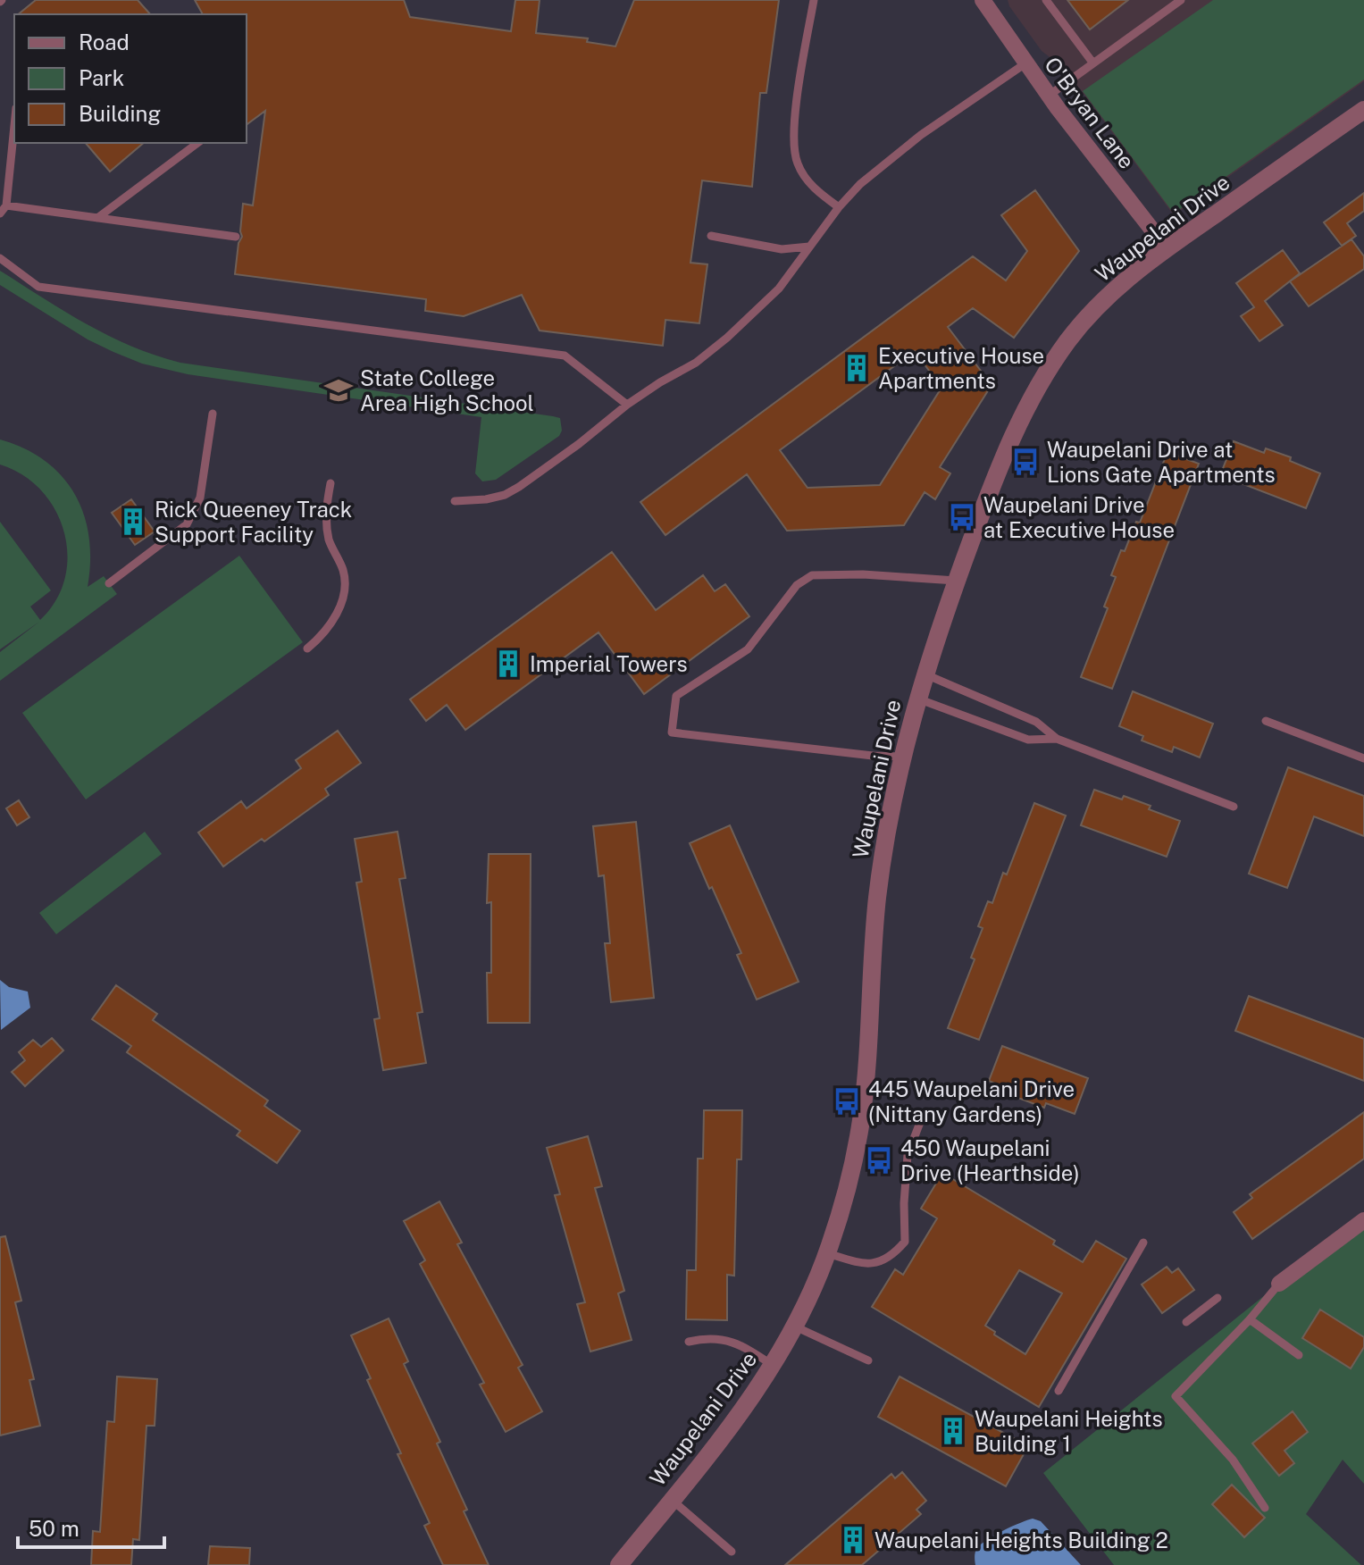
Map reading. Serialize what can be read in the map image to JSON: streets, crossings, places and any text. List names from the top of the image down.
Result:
{
  "streets": {
    "street": ["O'Bryan Lane", "Waupelani Drive"]
  },
  "crossings": [
    ["O'Bryan Lane", "Waupelani Drive"]
  ],
  "places": {
    "building": [
      "Executive House Apartments",
      "Rick Queeney Track Support Facility",
      "Imperial Towers",
      "Waupelani Heights Building 1",
      "Waupelani Heights Building 2"
    ],
    "school or university": ["State College Area High School"],
    "bus stop": [
      "Waupelani Drive at Lions Gate Apartments",
      "Waupelani Drive at Executive House",
      "445 Waupelani Drive (Nittany Gardens)",
      "450 Waupelani Drive (Hearthside)"
    ]
  },
  "legend": ["Road", "Park", "Building"],
  "scale_bar": "50 m"
}
